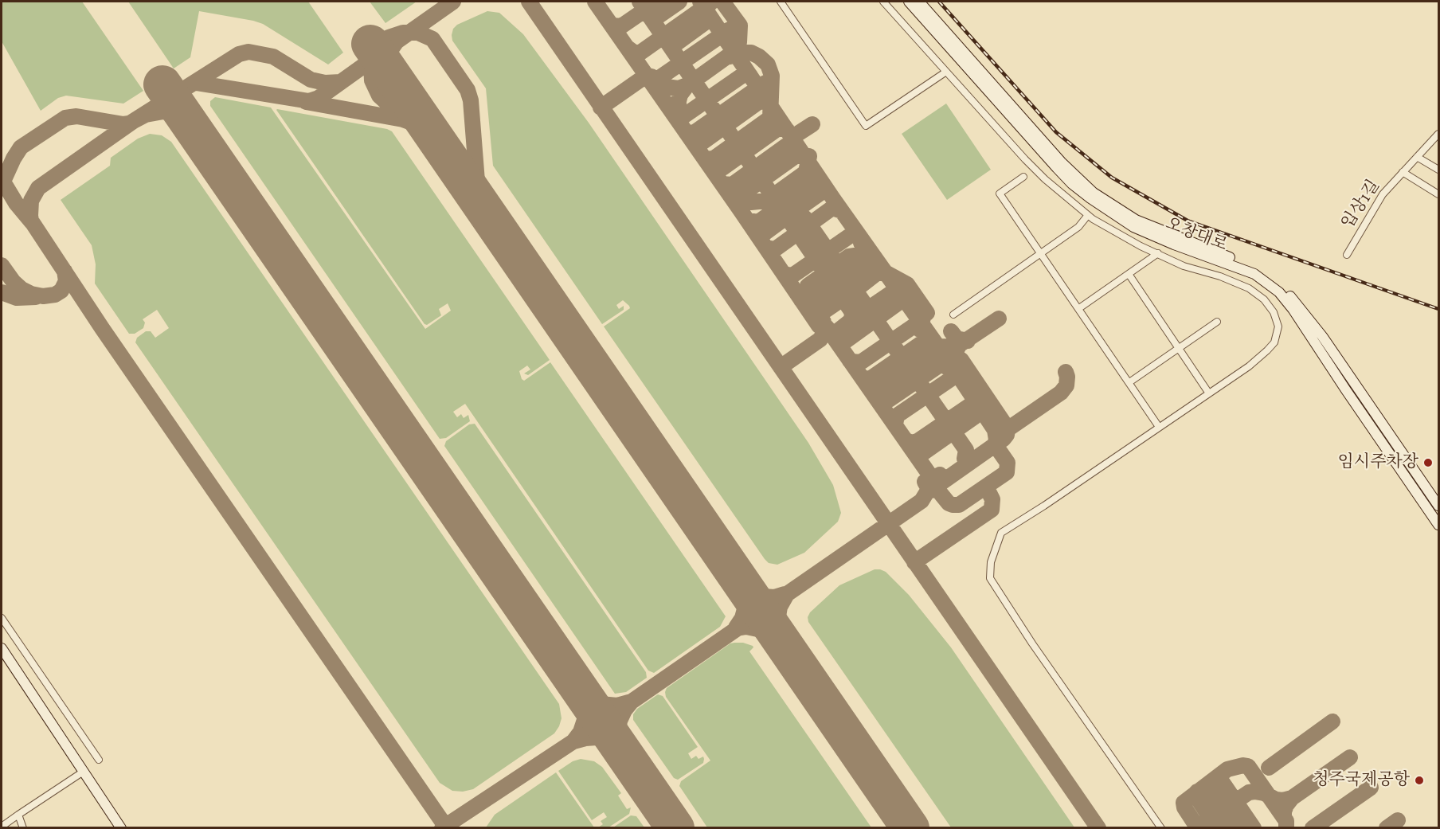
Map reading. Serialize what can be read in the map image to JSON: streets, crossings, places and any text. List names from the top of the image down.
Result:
{
  "streets": {
    "main road": ["오창대로"],
    "street": ["입상1길"]
  },
  "places": ["임시주차장", "청주국제공항"]
}
